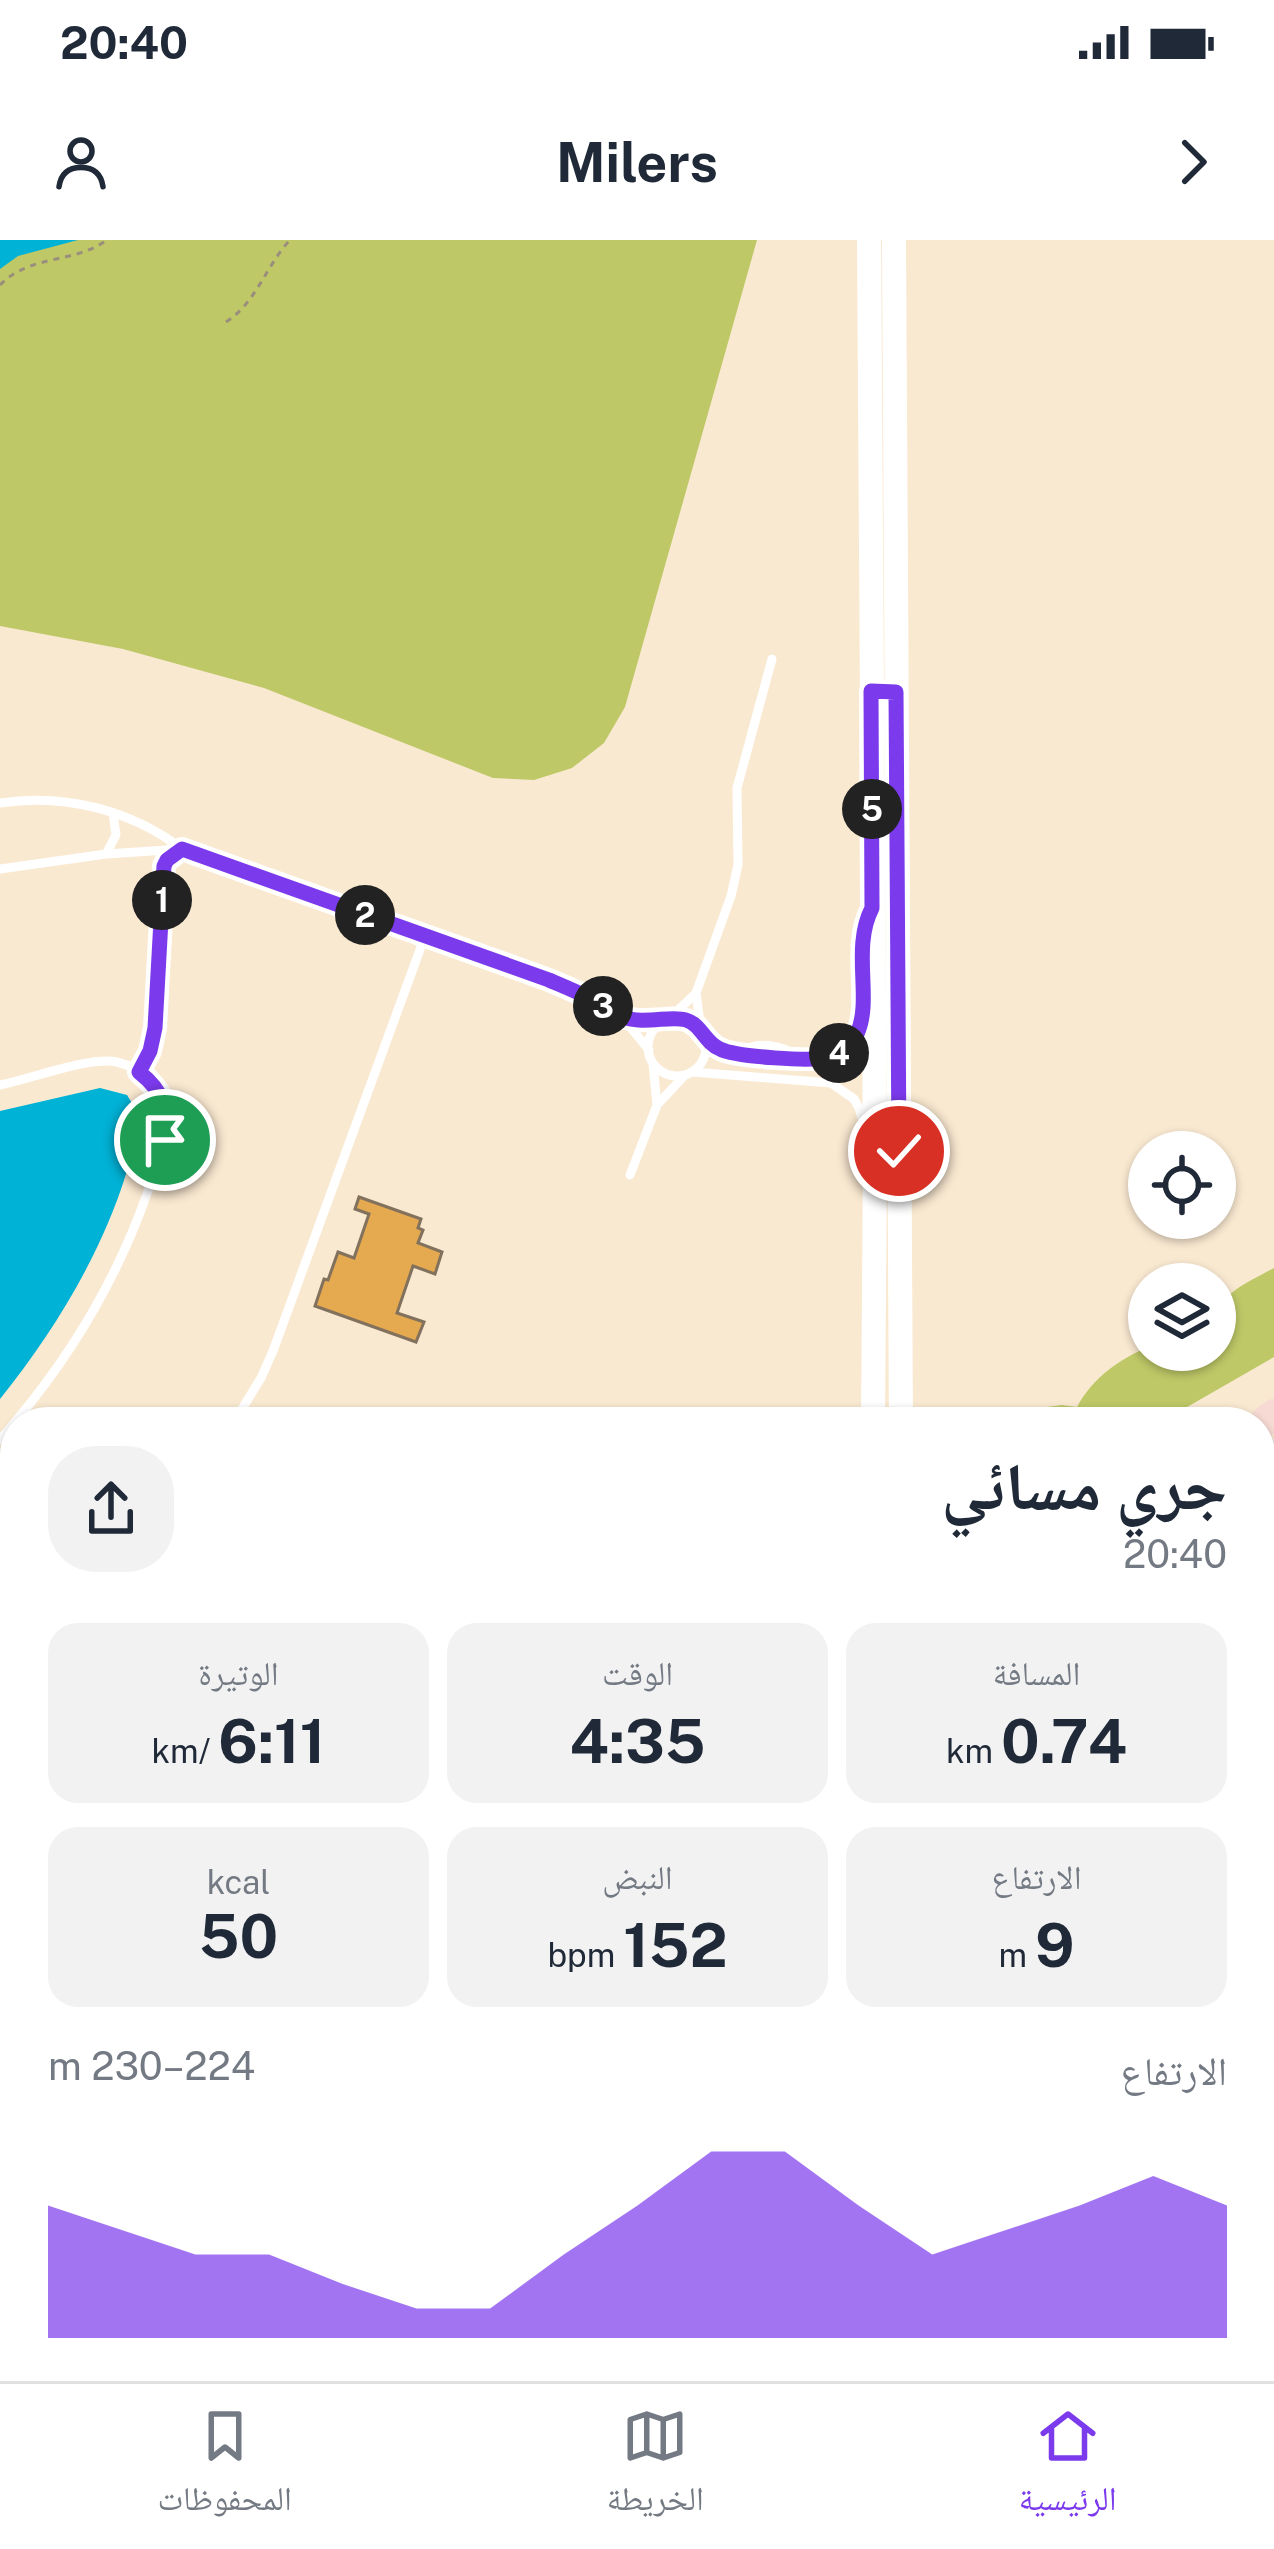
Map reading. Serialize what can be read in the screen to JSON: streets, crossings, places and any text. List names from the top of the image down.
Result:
{
  "page": {
    "status": "20:40",
    "header": "Milers",
    "pins": [
      "5",
      "1",
      "2",
      "3",
      "4"
    ],
    "heading": ["جري مسائي", "20:40"],
    "stats": [
      ["المسافة", "0.74 km"],
      ["الوقت", "4:35"],
      ["الوتيرة", "6:11 /km"],
      ["الارتفاع", "9 m"],
      ["النبض", "152 bpm"],
      ["kcal", "50"]
    ],
    "chart": ["الارتفاع", "224–230 m"],
    "tabs": ["الرئيسية", "الخريطة", "المحفوظات"]
  }
}
